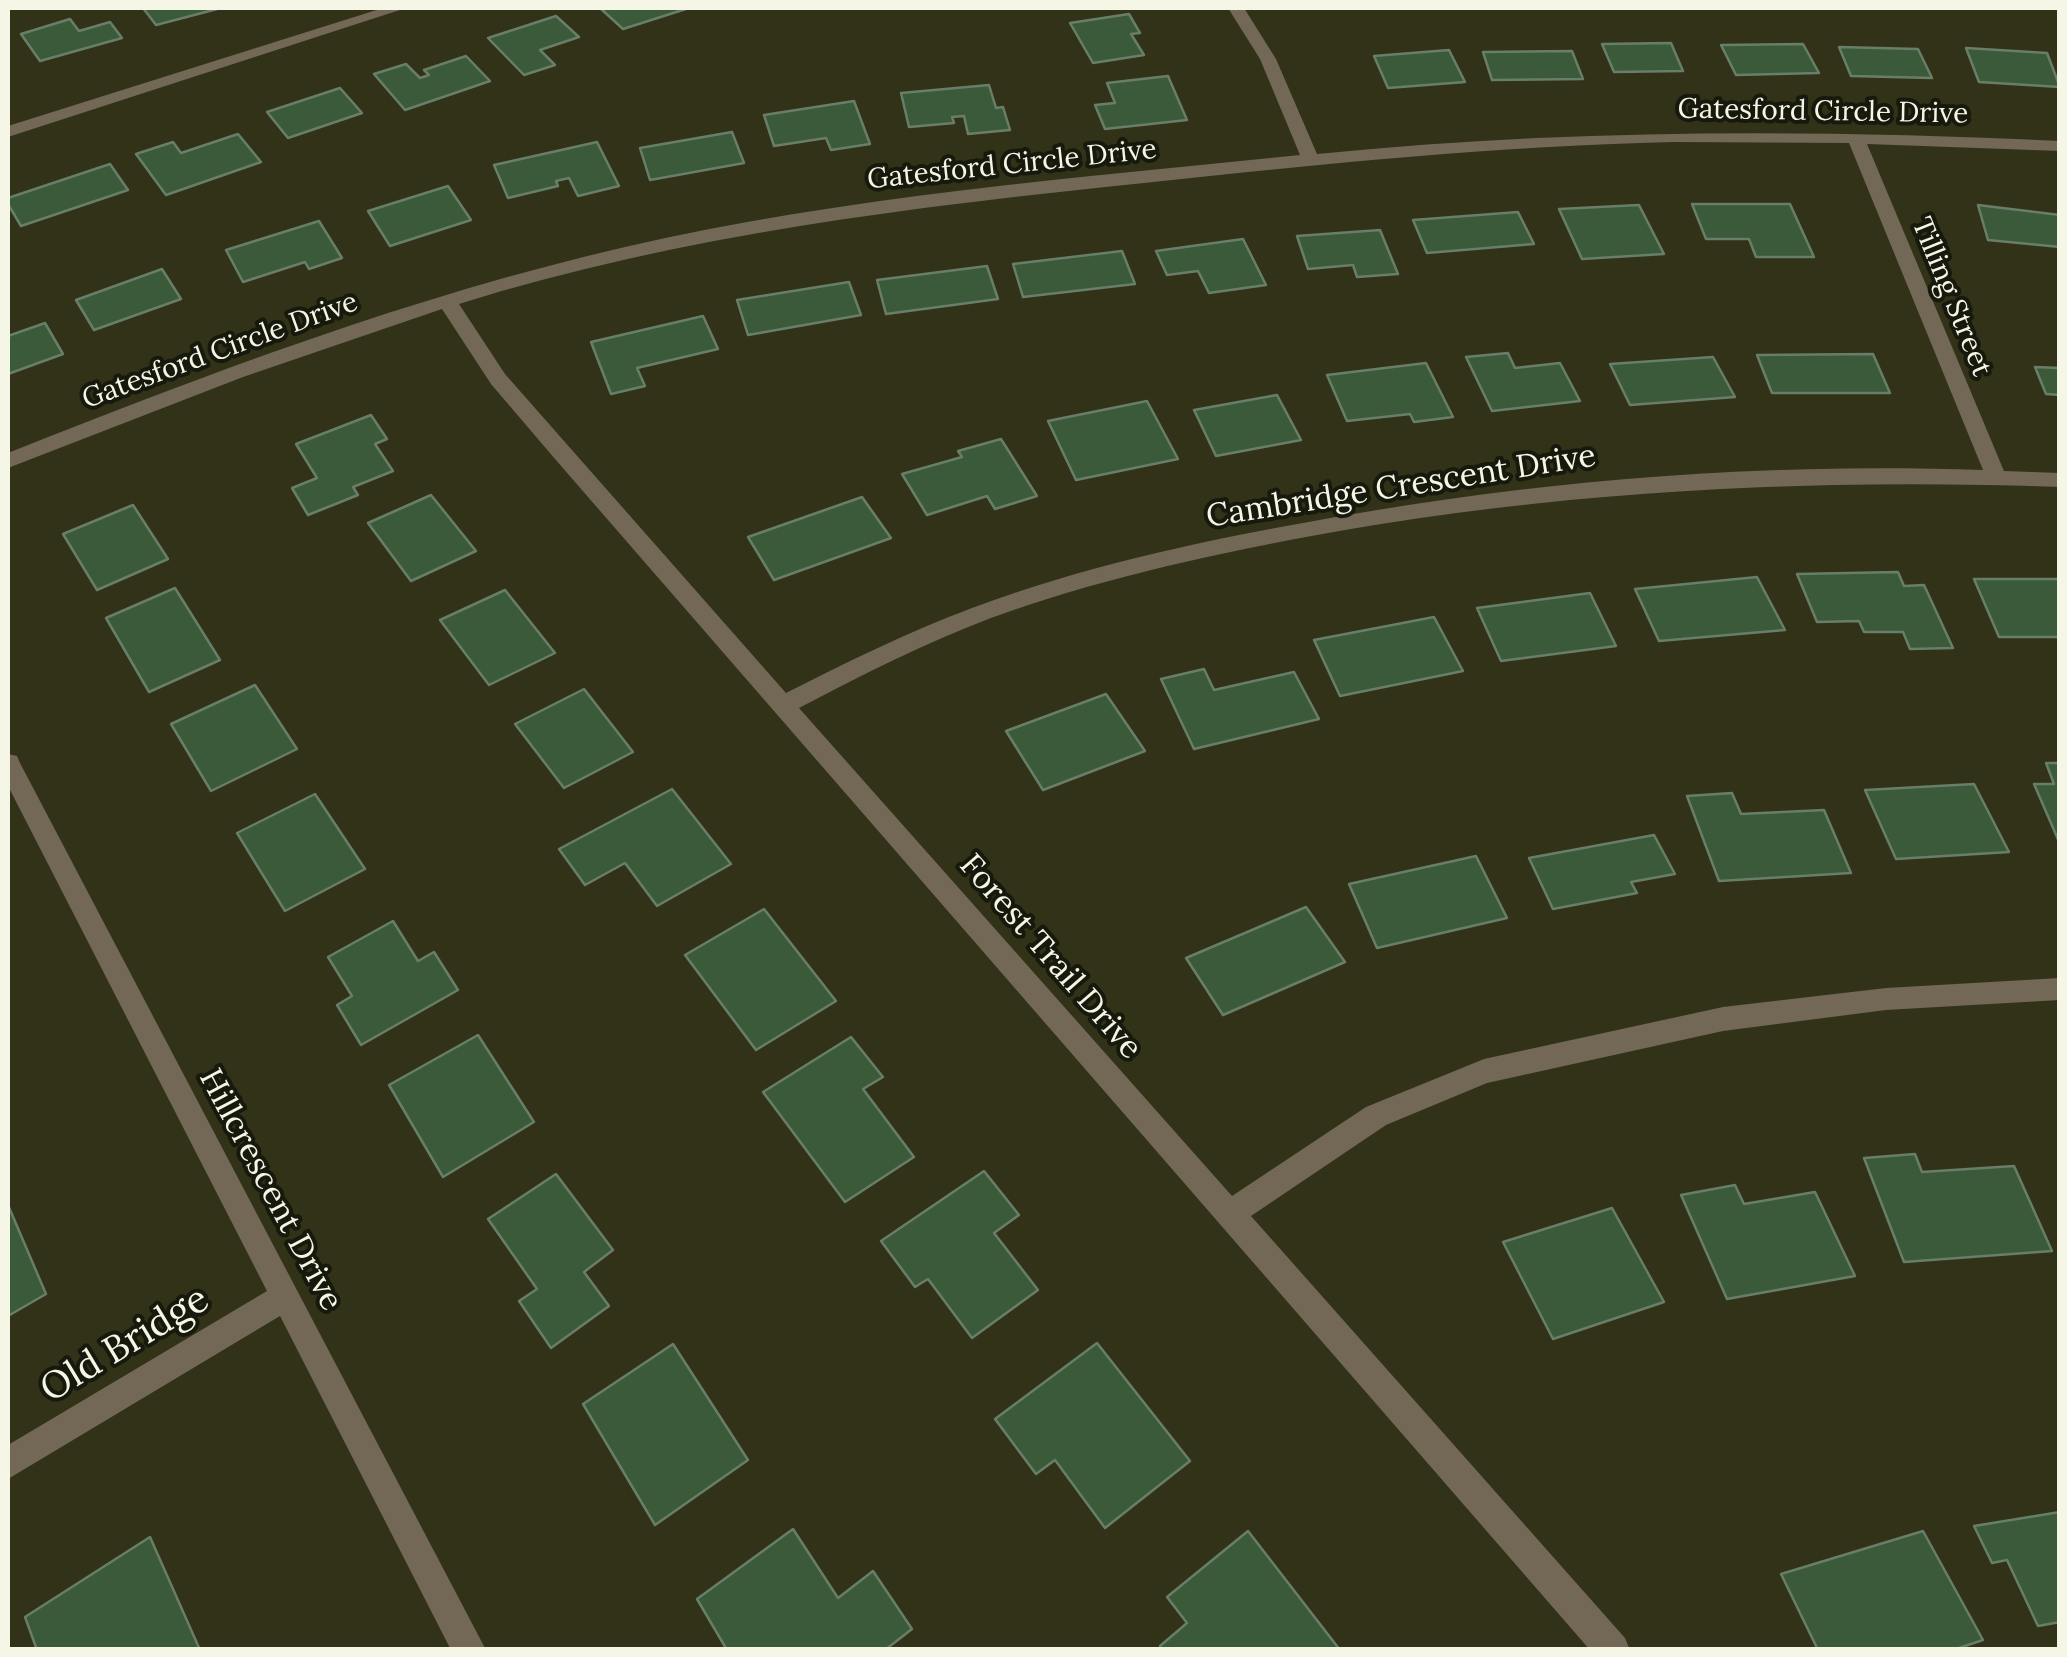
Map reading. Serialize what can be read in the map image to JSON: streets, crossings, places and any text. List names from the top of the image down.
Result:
{
  "streets": {
    "street": [
      "Gatesford Circle Drive",
      "Tilling Street",
      "Cambridge Crescent Drive",
      "Forest Trail Drive",
      "Hillcrescent Drive",
      "Old Bridge"
    ]
  },
  "crossings": [
    ["Gatesford Circle Drive", "Tilling Street"],
    ["Gatesford Circle Drive", "Forest Trail Drive"],
    ["Tilling Street", "Cambridge Crescent Drive"],
    ["Cambridge Crescent Drive", "Forest Trail Drive"],
    ["Hillcrescent Drive", "Old Bridge"]
  ]
}
